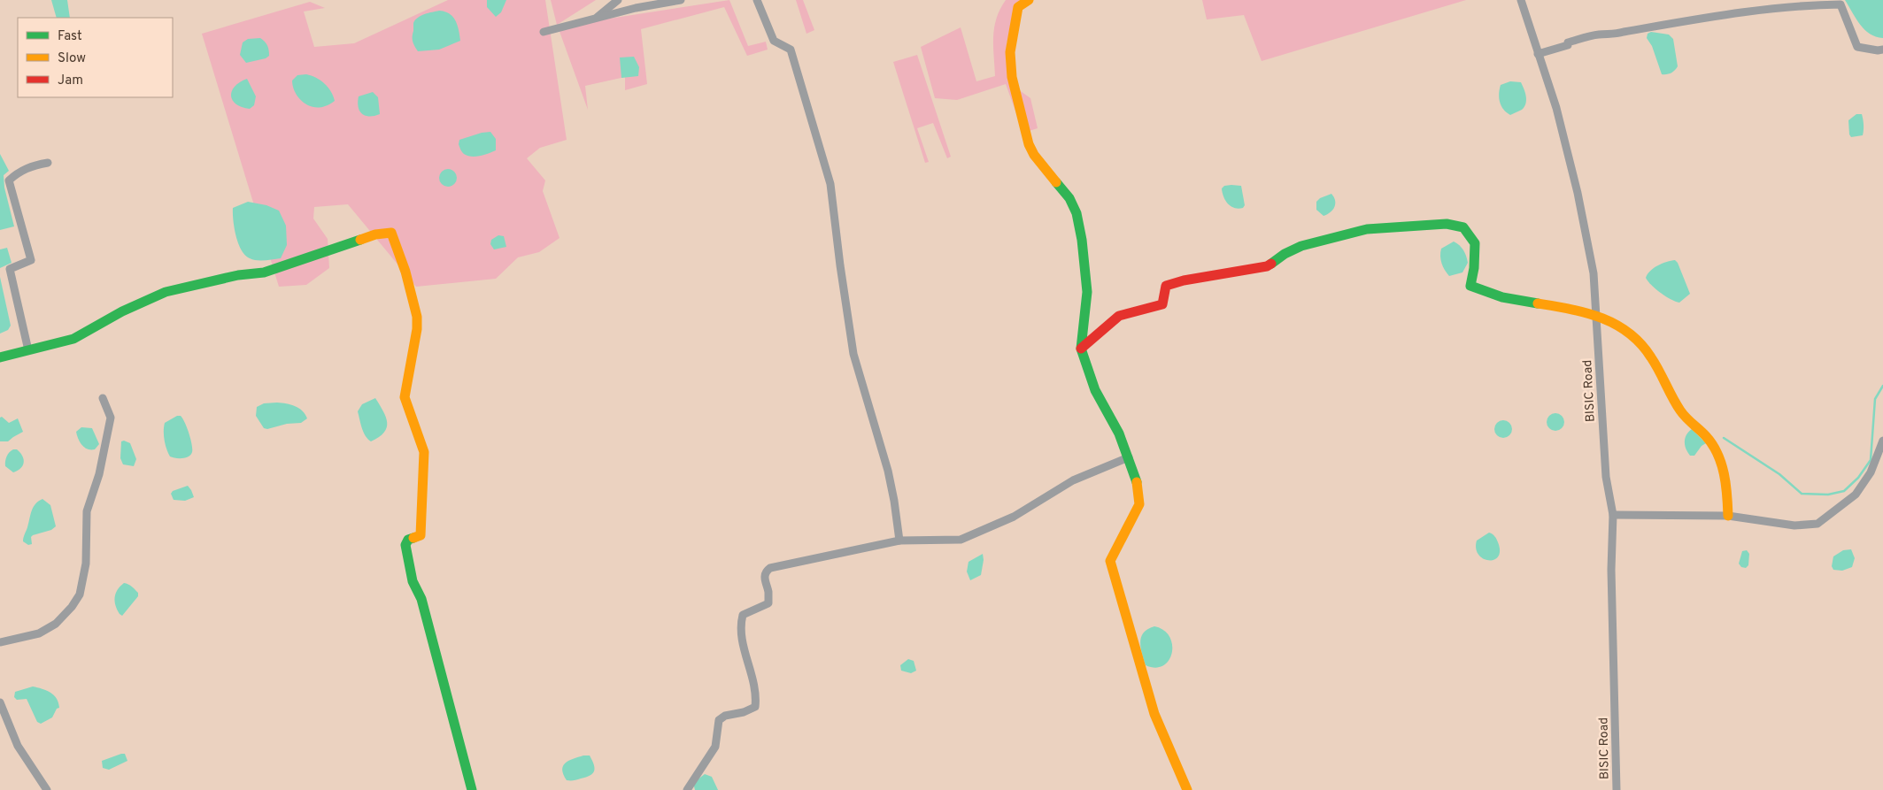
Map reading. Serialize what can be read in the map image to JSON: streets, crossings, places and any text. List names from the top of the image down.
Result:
{
  "streets": {
    "street": ["BISIC Road"]
  },
  "legend": ["Fast", "Slow", "Jam"]
}
